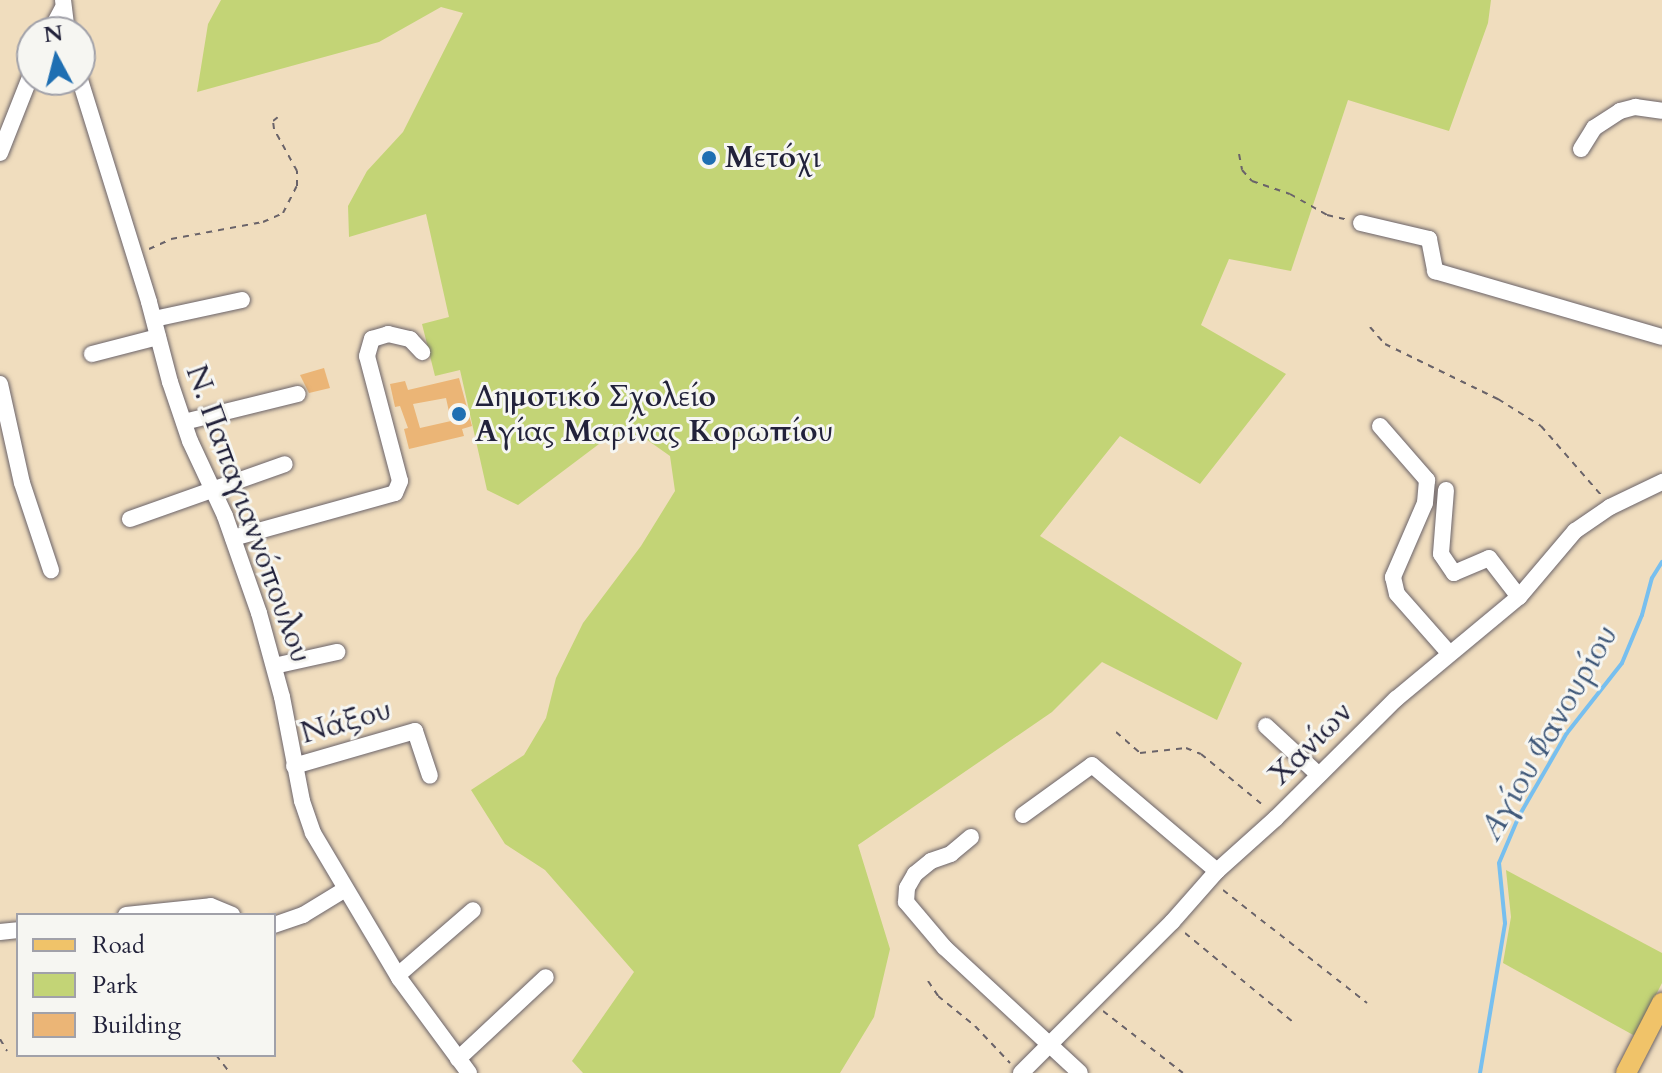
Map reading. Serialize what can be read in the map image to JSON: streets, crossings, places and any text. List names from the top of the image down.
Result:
{
  "streets": {
    "street": ["Ν. Παπαγιαννόπουλου", "Νάξου", "Χανίων"]
  },
  "crossings": [
    ["Ν. Παπαγιαννόπουλου", "Νάξου"]
  ],
  "water": ["Αγίου Φανουρίου"],
  "places": ["Μετόχι", "Δημοτικό Σχολείο Αγίας Μαρίνας Κορωπίου"],
  "legend": ["Road", "Park", "Building"],
  "north": "top"
}
